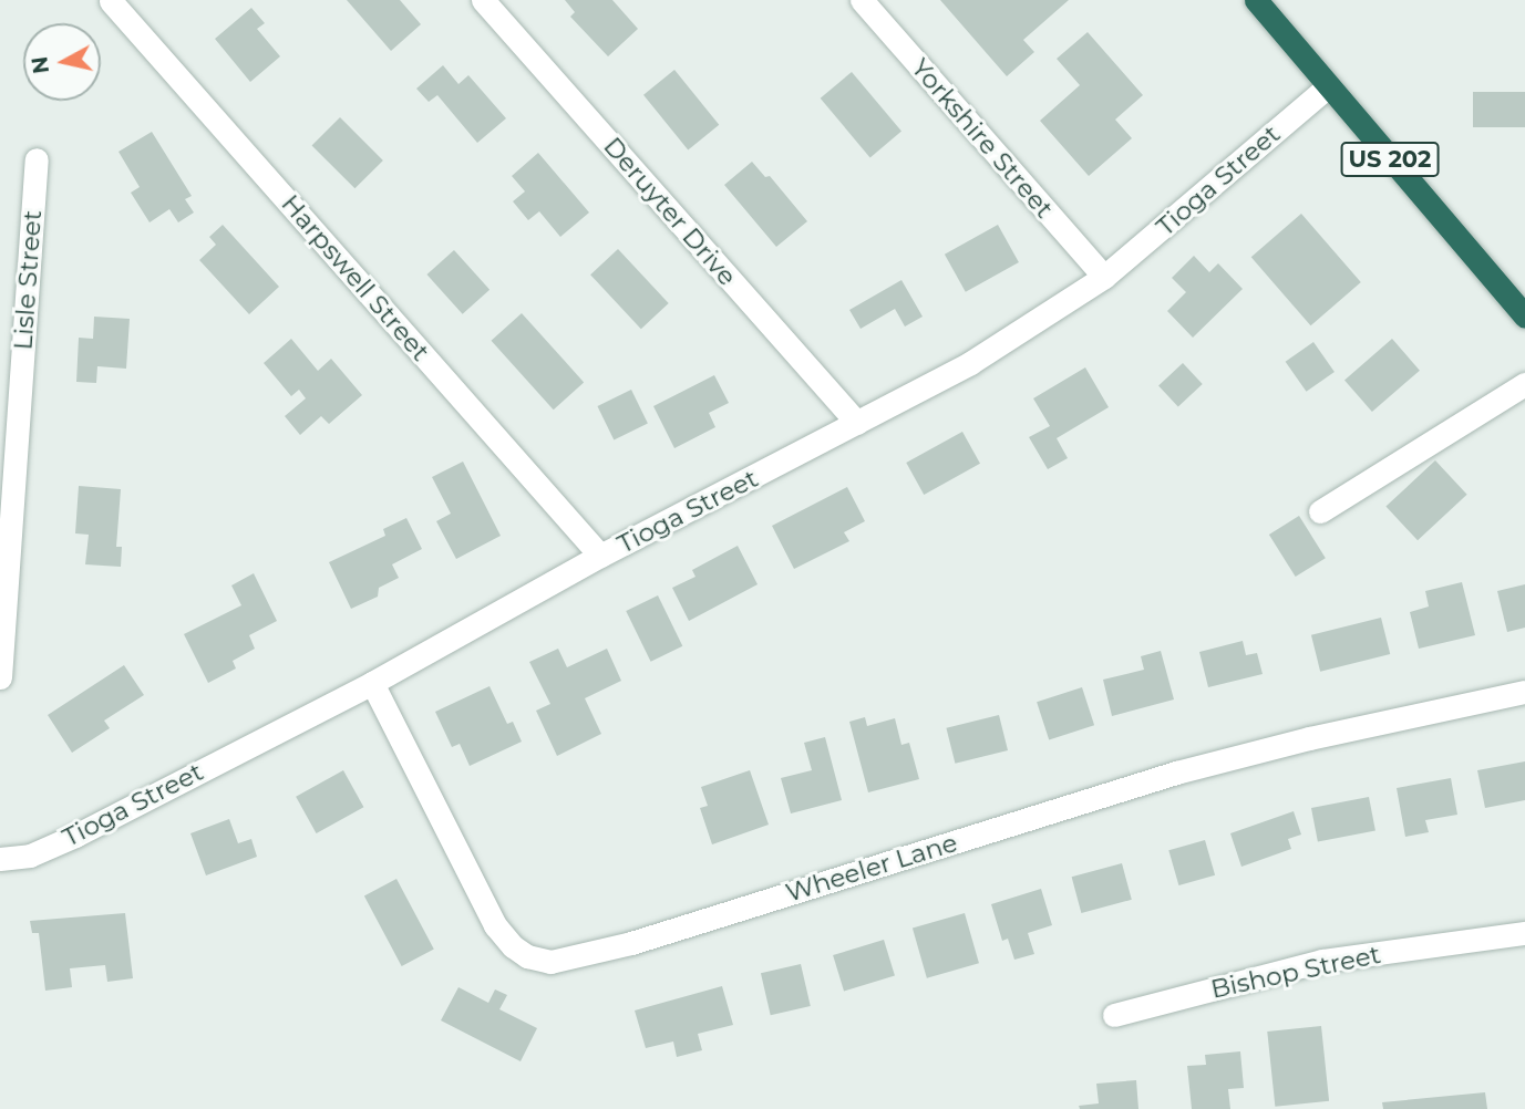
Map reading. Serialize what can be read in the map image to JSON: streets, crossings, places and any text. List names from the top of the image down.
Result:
{
  "streets": {
    "highway": ["US 202"],
    "street": [
      "Yorkshire Street",
      "Tioga Street",
      "Deruyter Drive",
      "Harpswell Street",
      "Lisle Street",
      "Wheeler Lane",
      "Bishop Street"
    ]
  },
  "crossings": [
    ["Yorkshire Street", "Tioga Street"],
    ["US 202", "Tioga Street"],
    ["Tioga Street", "Deruyter Drive"],
    ["Tioga Street", "Harpswell Street"],
    ["Tioga Street", "Wheeler Lane"]
  ],
  "north": "left"
}
